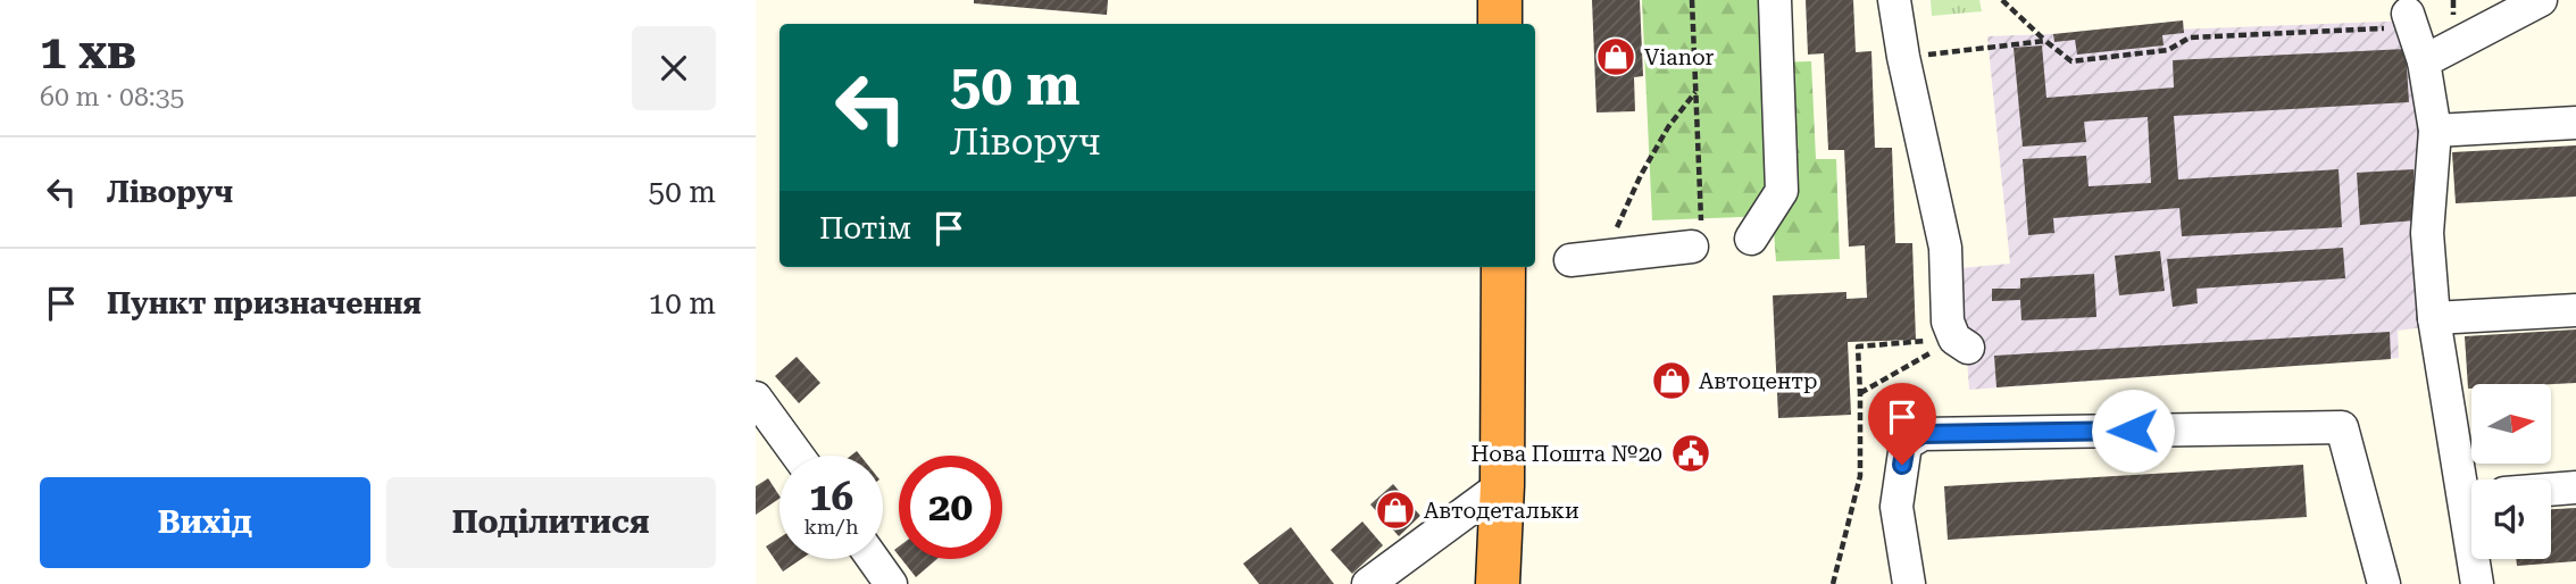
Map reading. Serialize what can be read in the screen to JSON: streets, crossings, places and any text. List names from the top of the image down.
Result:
{
  "places": {
    "shop": ["Vianor", "Автоцентр", "Автодетальки"],
    "public building": ["Нова Пошта №20"]
  },
  "north": "right",
  "page": {
    "heading": ["1 хв", "60 m · 08:35"],
    "turn": ["50 m", "Ліворуч"],
    "list": [
      {
        "name": "Ліворуч",
        "value": "50 m"
      },
      {
        "name": "Пункт призначення",
        "value": "10 m"
      }
    ],
    "then": "Потім",
    "speed": "16 km/h",
    "limit": "20",
    "buttons": ["Вихід", "Поділитися"]
  }
}
